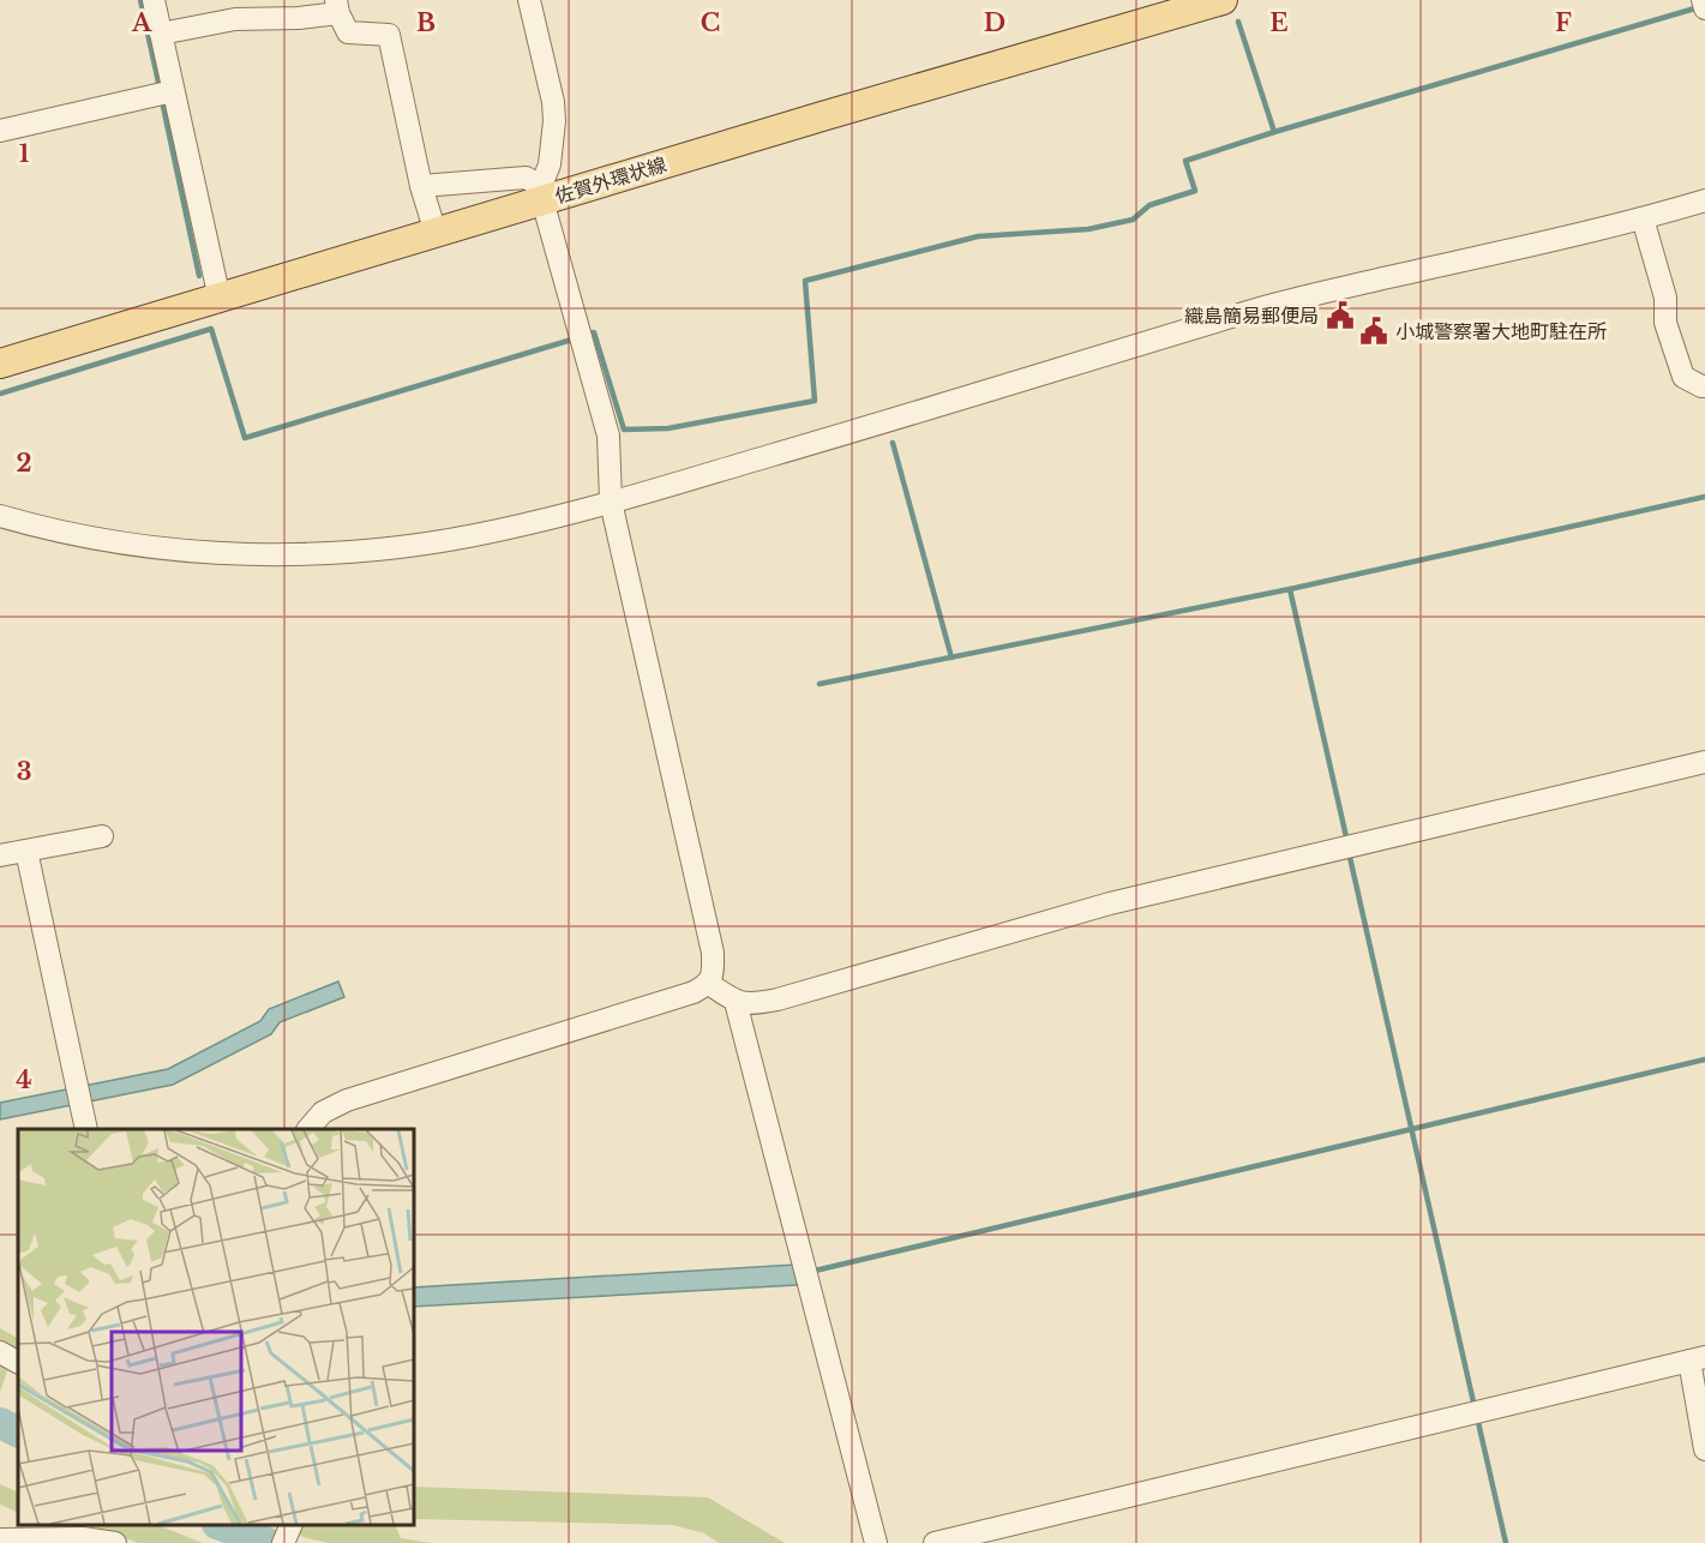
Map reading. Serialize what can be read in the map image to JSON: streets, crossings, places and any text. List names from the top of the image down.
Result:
{
  "streets": {
    "main road": ["佐賀外環状線"]
  },
  "places": {
    "public building": ["織島簡易郵便局", "小城警察署大地町駐在所"]
  },
  "grid": {
    "columns": [
      "A",
      "B",
      "C",
      "D",
      "E",
      "F"
    ],
    "rows": [
      "1",
      "2",
      "3",
      "4"
    ]
  }
}
